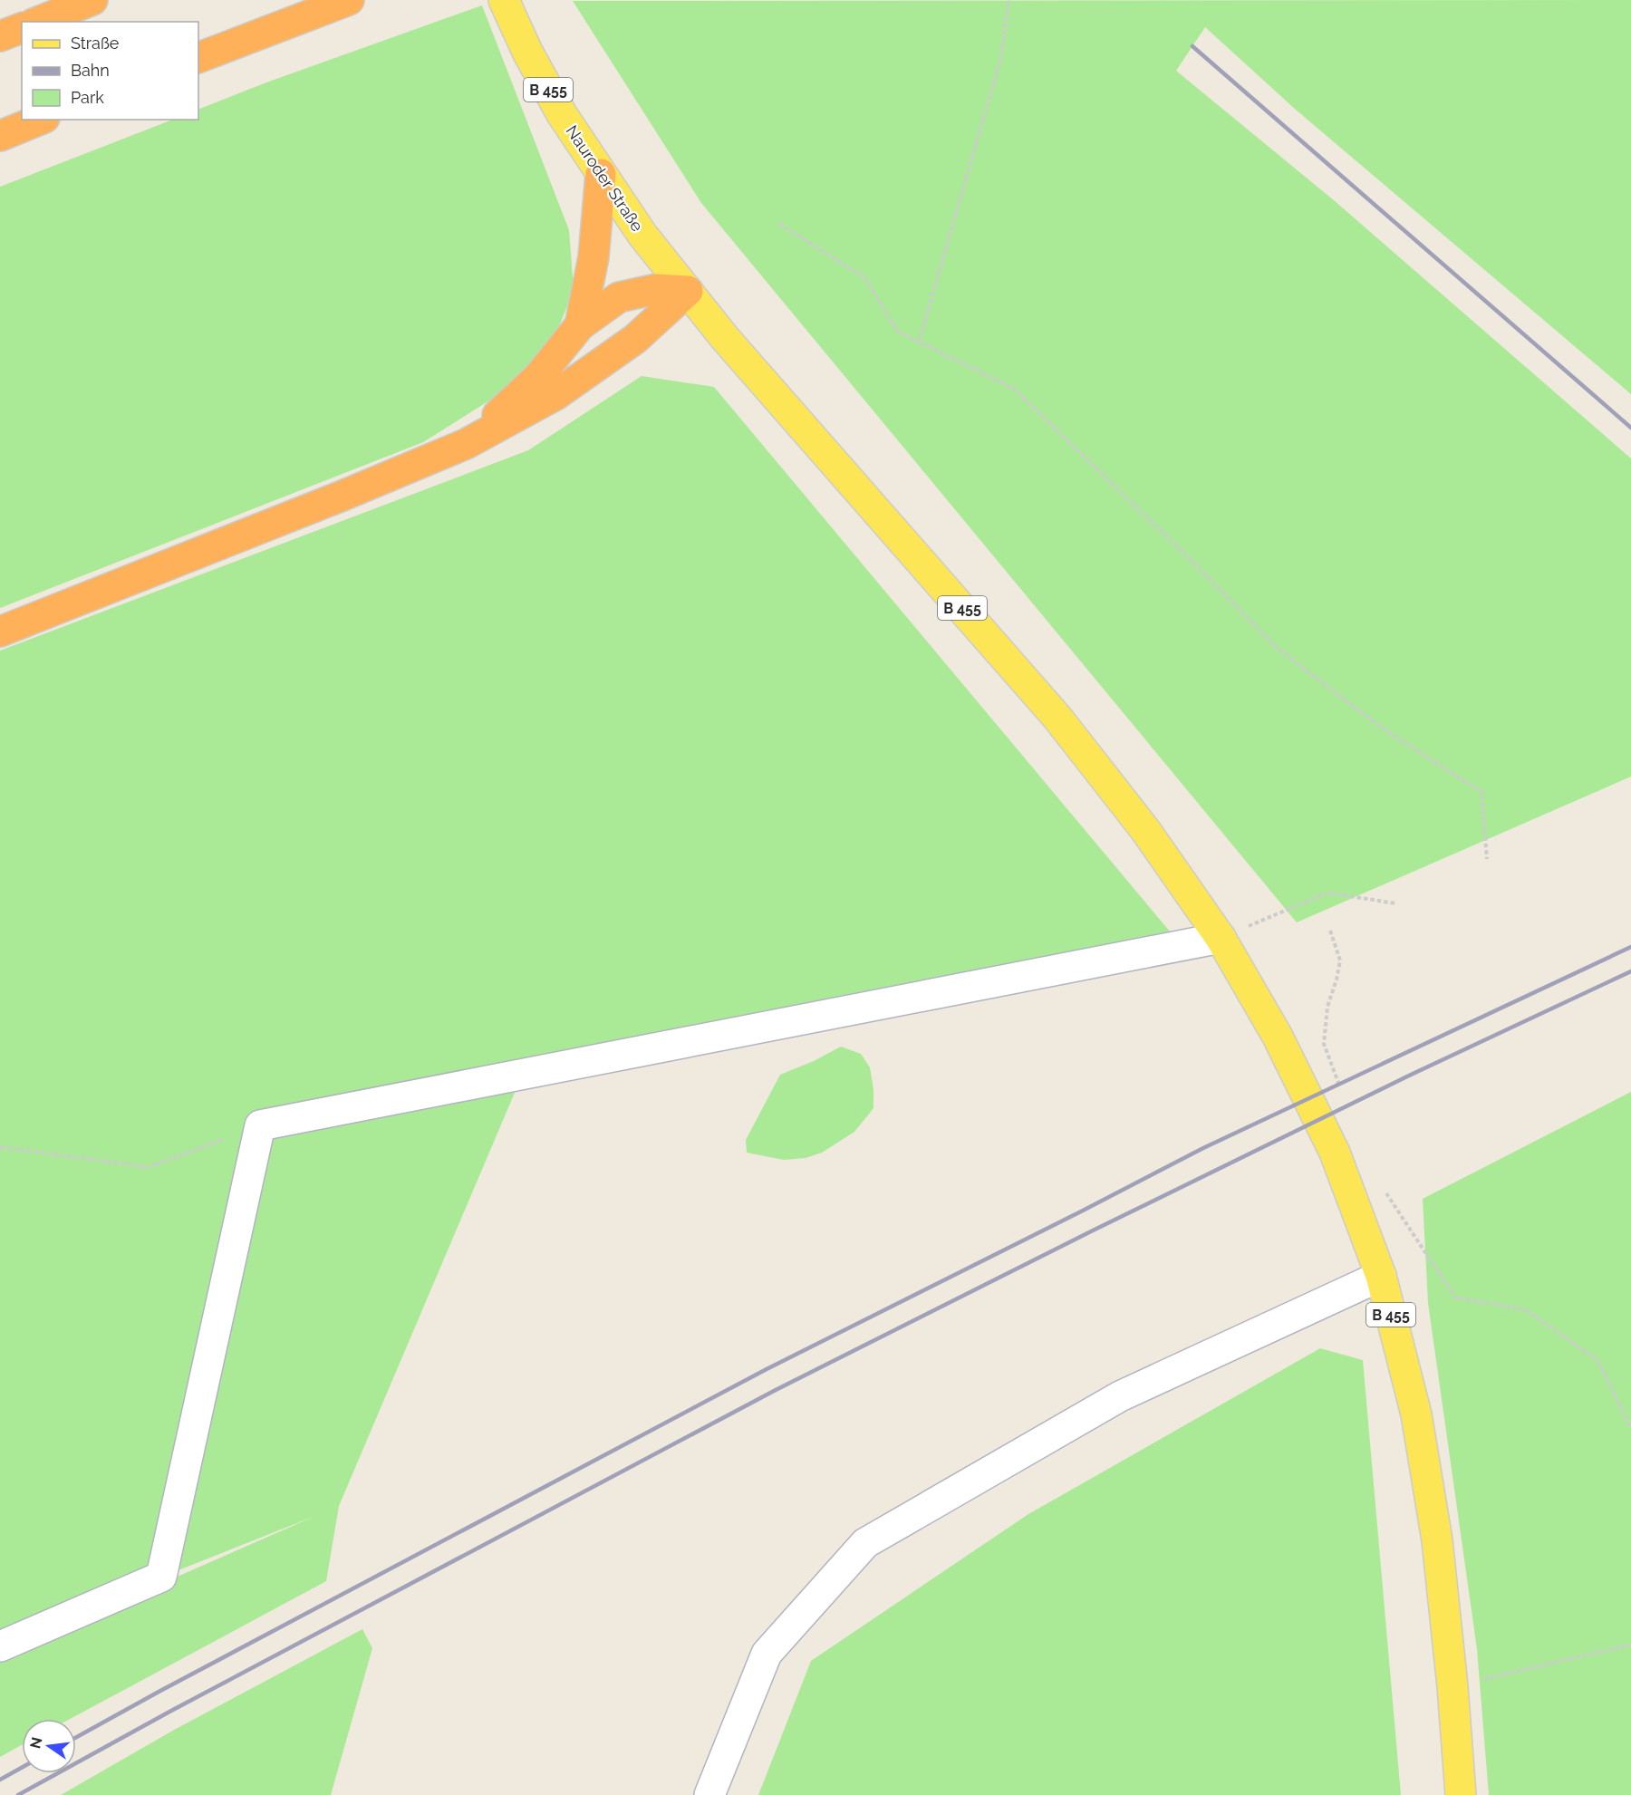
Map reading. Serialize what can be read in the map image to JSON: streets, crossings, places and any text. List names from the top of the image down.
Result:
{
  "streets": {
    "main road": ["B 455", "Nauroder Straße"]
  },
  "crossings": [
    ["B 455", "Nauroder Straße"]
  ],
  "legend": ["Straße", "Bahn", "Park"],
  "north": "left"
}
